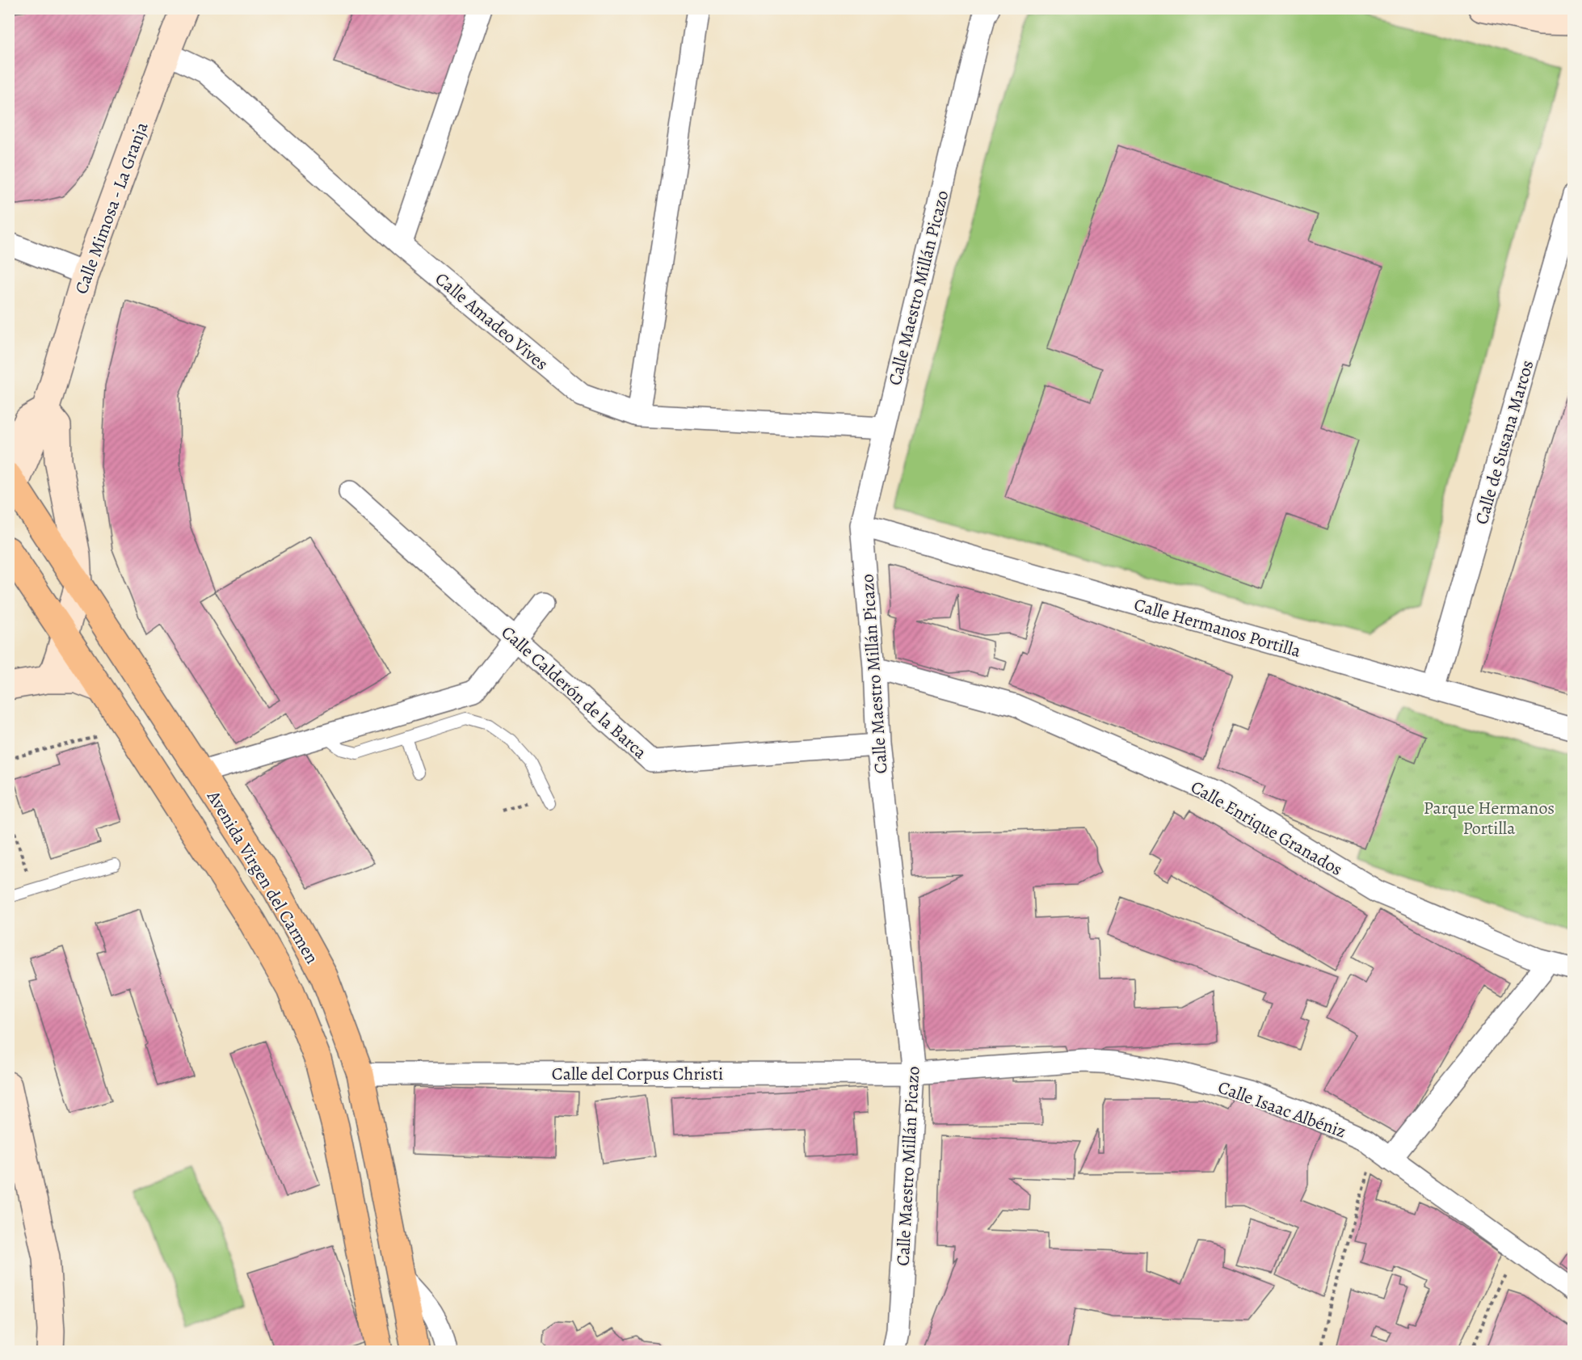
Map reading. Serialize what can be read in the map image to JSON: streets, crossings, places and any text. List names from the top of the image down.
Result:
{
  "streets": {
    "main road": ["Calle Mimosa - La Granja", "Avenida Virgen del Carmen"],
    "street": [
      "Calle Maestro Millán Picazo",
      "Calle Amadeo Vives",
      "Calle de Susana Marcos",
      "Calle Hermanos Portilla",
      "Calle Calderón de la Barca",
      "Calle Enrique Granados",
      "Calle del Corpus Christi",
      "Calle Isaac Albéniz"
    ]
  },
  "crossings": [
    ["Calle Mimosa - La Granja", "Calle Amadeo Vives"],
    ["Calle Mimosa - La Granja", "Avenida Virgen del Carmen"],
    ["Calle Maestro Millán Picazo", "Calle Amadeo Vives"],
    ["Calle Maestro Millán Picazo", "Calle Hermanos Portilla"],
    ["Calle Maestro Millán Picazo", "Calle Calderón de la Barca"],
    ["Calle Maestro Millán Picazo", "Calle Enrique Granados"],
    ["Calle Maestro Millán Picazo", "Calle del Corpus Christi"],
    ["Calle Maestro Millán Picazo", "Calle Isaac Albéniz"],
    ["Calle de Susana Marcos", "Calle Hermanos Portilla"],
    ["Avenida Virgen del Carmen", "Calle del Corpus Christi"],
    ["Calle del Corpus Christi", "Calle Isaac Albéniz"]
  ],
  "parks": ["Parque Hermanos Portilla"]
}
